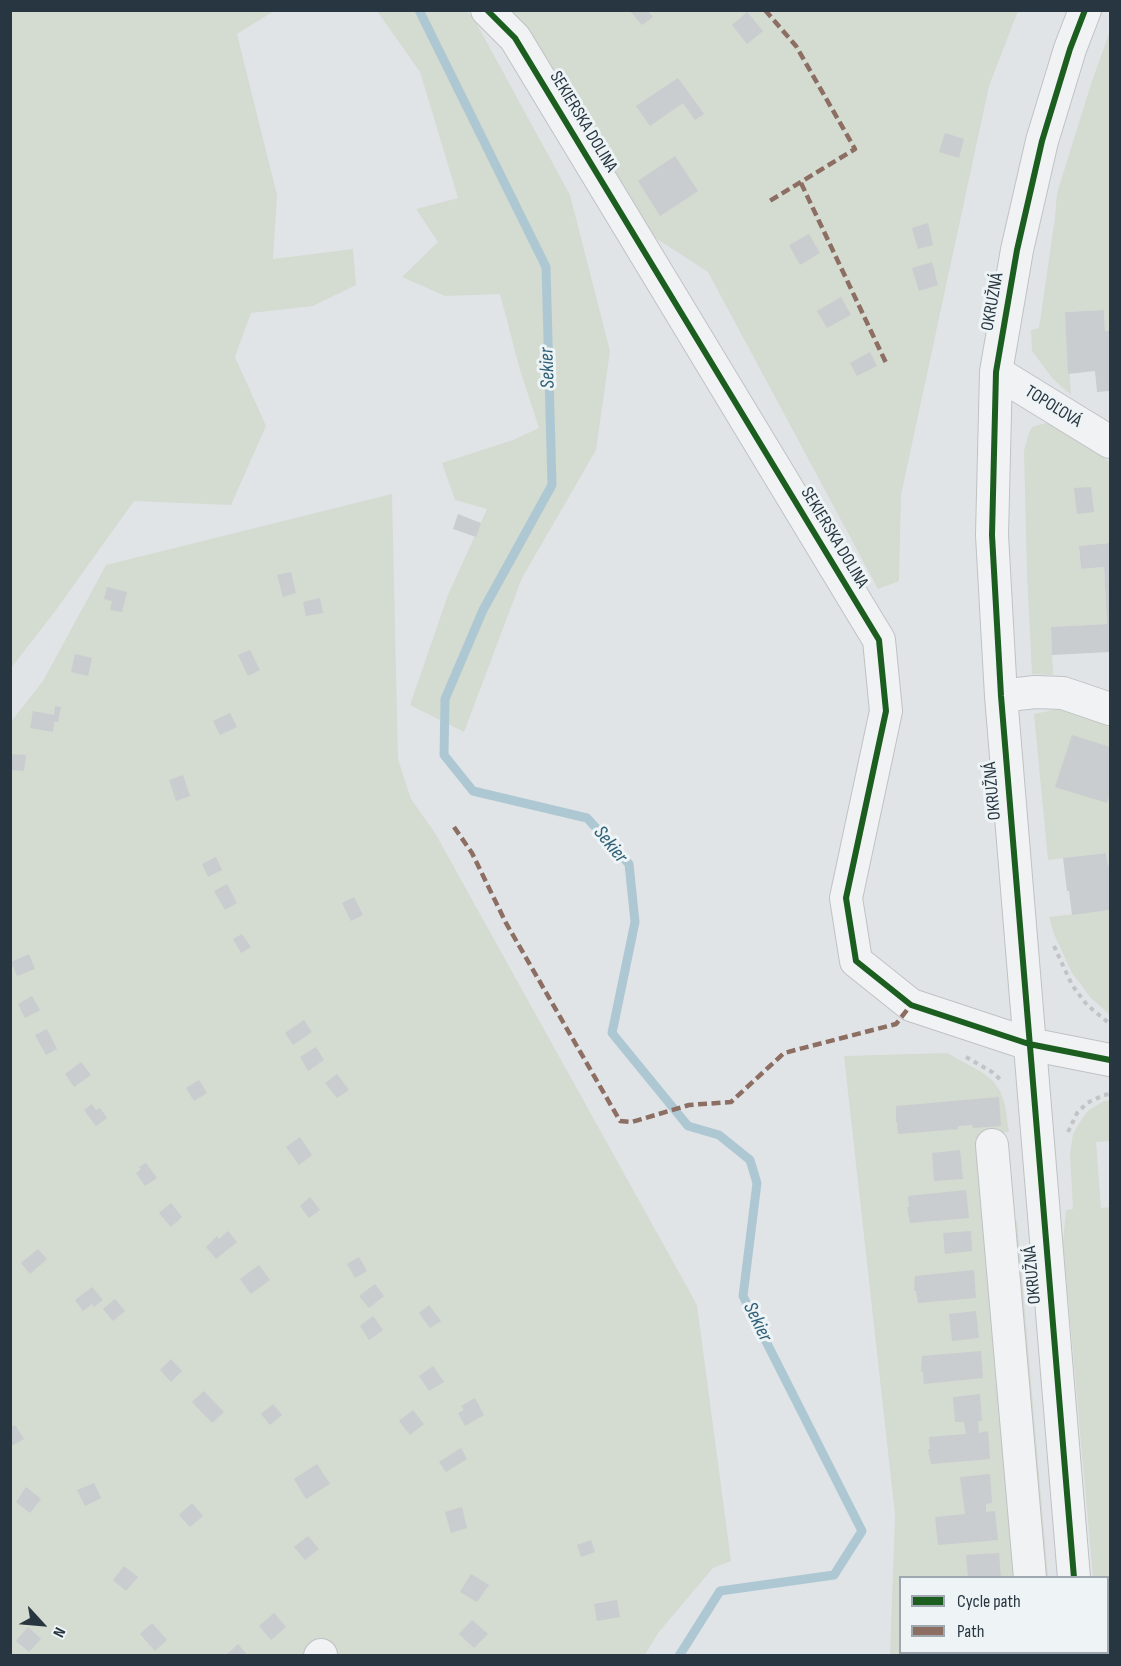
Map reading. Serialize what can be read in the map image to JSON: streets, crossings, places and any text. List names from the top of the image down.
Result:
{
  "streets": {
    "street": ["SEKIERSKA DOLINA", "OKRUŽNÁ", "TOPOĽOVÁ"]
  },
  "crossings": [
    ["SEKIERSKA DOLINA", "OKRUŽNÁ"],
    ["OKRUŽNÁ", "TOPOĽOVÁ"]
  ],
  "water": ["Sekier"],
  "legend": ["Cycle path", "Path"],
  "north": "bottom right"
}
